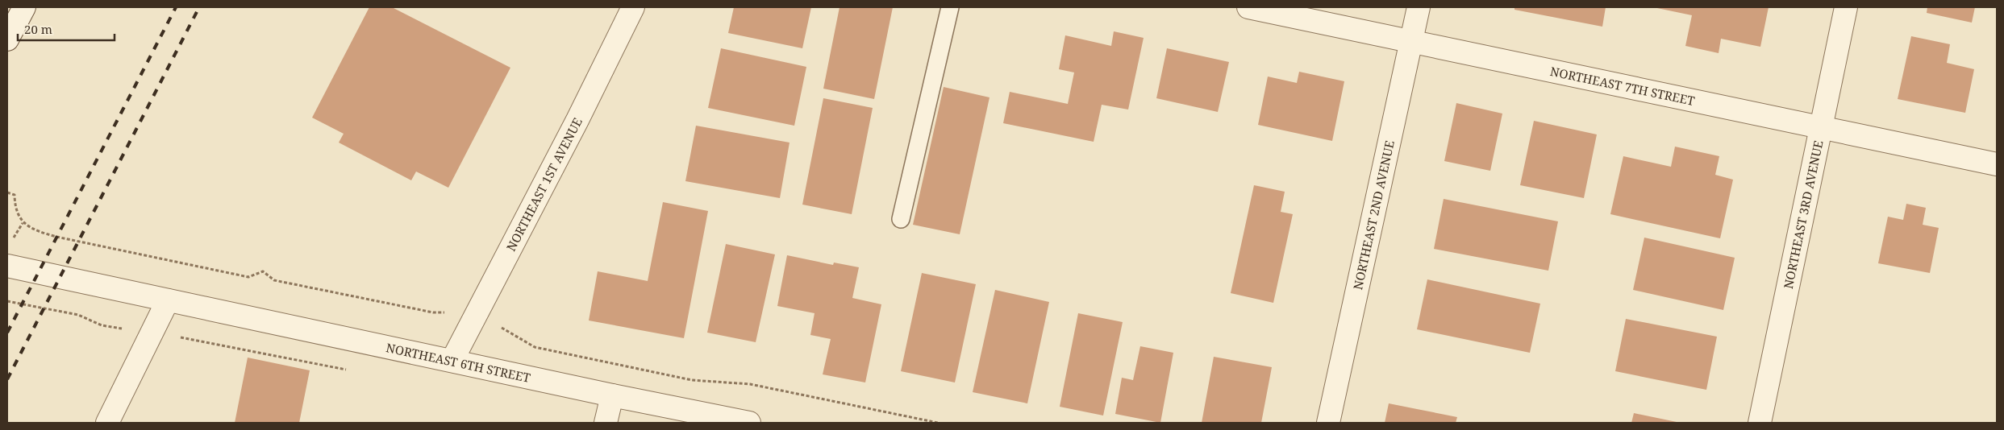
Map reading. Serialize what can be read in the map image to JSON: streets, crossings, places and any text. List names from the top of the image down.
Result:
{
  "streets": {
    "street": [
      "NORTHEAST 7TH STREET",
      "NORTHEAST 1ST AVENUE",
      "NORTHEAST 2ND AVENUE",
      "NORTHEAST 3RD AVENUE",
      "NORTHEAST 6TH STREET"
    ]
  },
  "crossings": [
    ["NORTHEAST 7TH STREET", "NORTHEAST 2ND AVENUE"],
    ["NORTHEAST 7TH STREET", "NORTHEAST 3RD AVENUE"],
    ["NORTHEAST 1ST AVENUE", "NORTHEAST 6TH STREET"]
  ],
  "scale_bar": "20 m"
}
